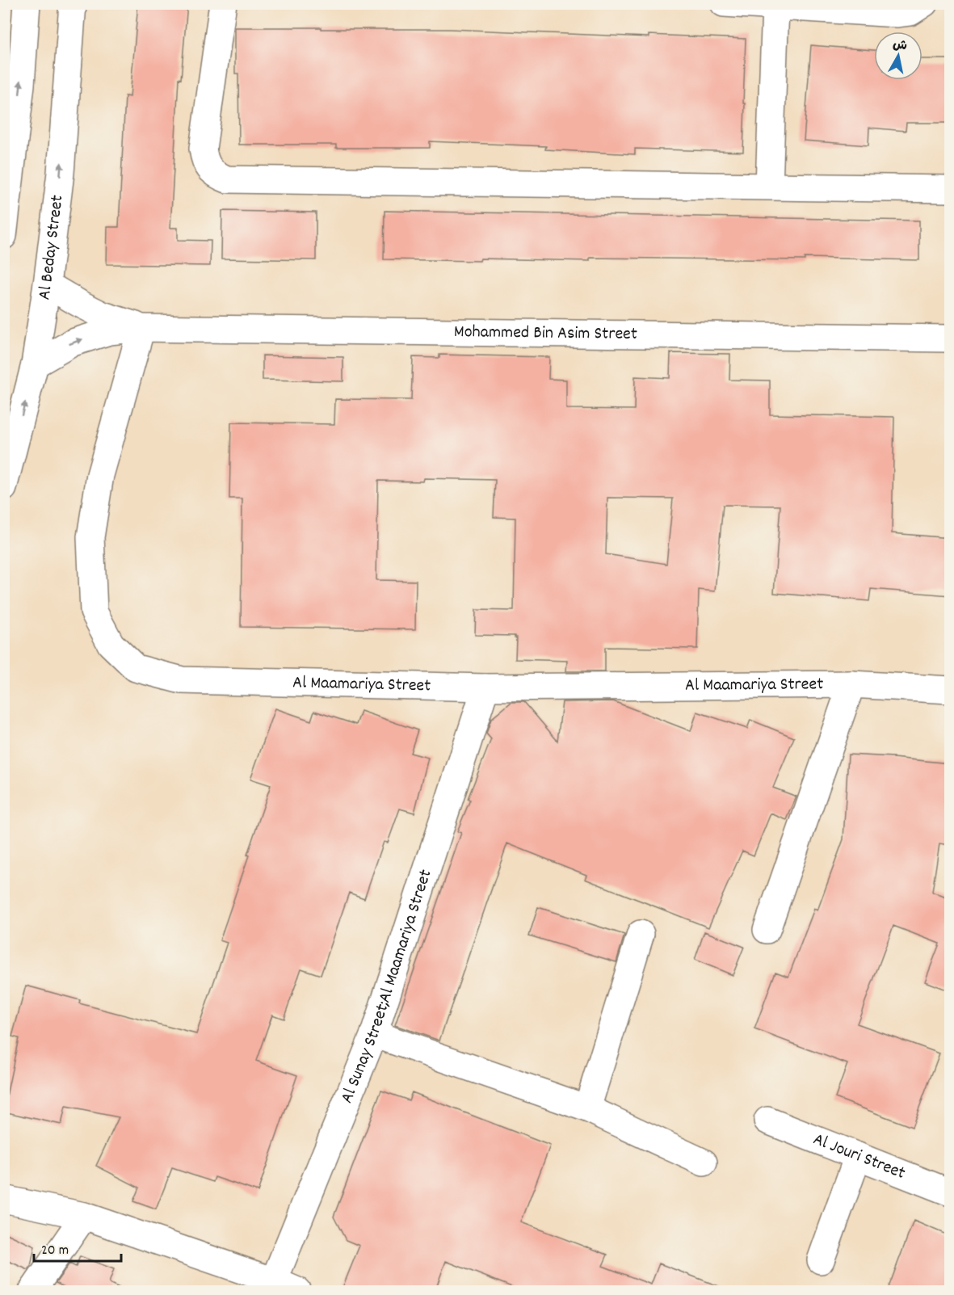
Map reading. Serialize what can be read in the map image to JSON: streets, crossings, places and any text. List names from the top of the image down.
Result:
{
  "streets": {
    "main road": [
      "Al Beday Street",
      "Mohammed Bin Asim Street",
      "Al Maamariya Street",
      "Al Sunay Street;Al Maamariya Street",
      "Al Jouri Street"
    ]
  },
  "crossings": [
    ["Al Beday Street", "Mohammed Bin Asim Street"],
    ["Mohammed Bin Asim Street", "Al Maamariya Street"],
    ["Al Maamariya Street", "Al Sunay Street;Al Maamariya Street"]
  ],
  "scale_bar": "20 m",
  "north": "top"
}
